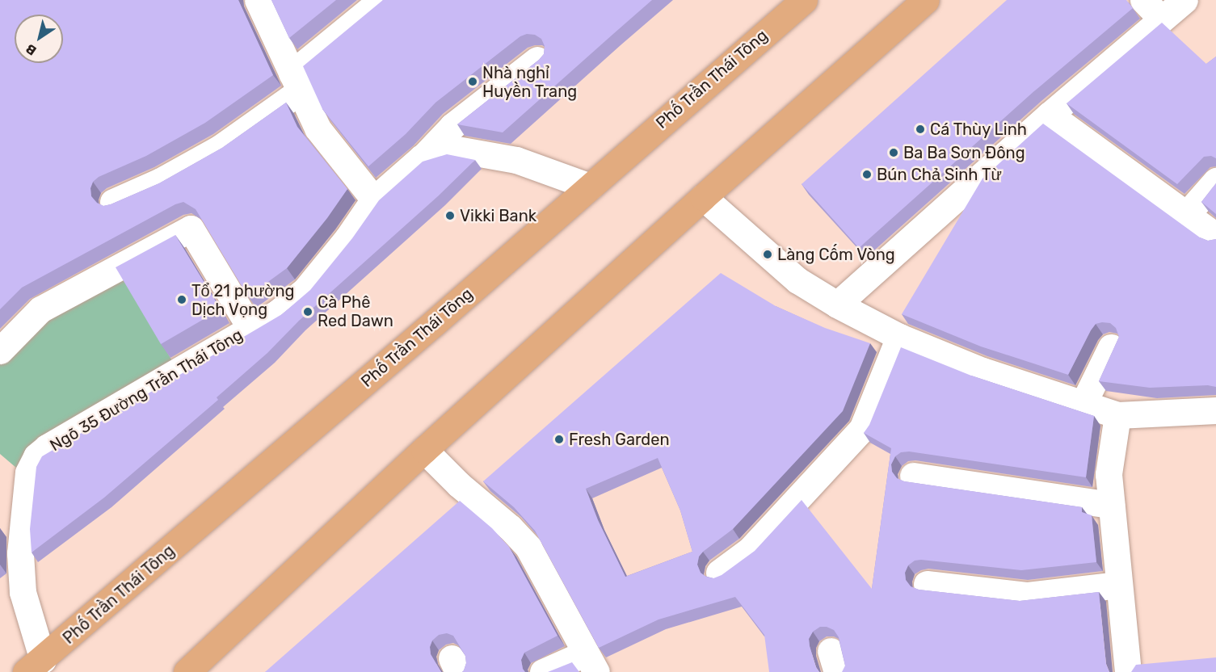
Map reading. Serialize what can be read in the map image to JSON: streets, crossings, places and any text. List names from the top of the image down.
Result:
{
  "streets": {
    "main road": ["Phố Trần Thái Tông"],
    "lane": ["Ngõ 35 Đường Trần Thái Tông"]
  },
  "crossings": [
    ["Phố Trần Thái Tông", "Ngõ 35 Đường Trần Thái Tông"]
  ],
  "places": [
    "Nhà nghỉ Huyền Trang",
    "Cá Thùy Linh",
    "Ba Ba Sơn Đông",
    "Bún Chả Sinh Từ",
    "Vikki Bank",
    "Làng Cốm Vòng",
    "Tổ 21 phường Dịch Vọng",
    "Cà Phê Red Dawn",
    "Fresh Garden"
  ],
  "north": "bottom left"
}
